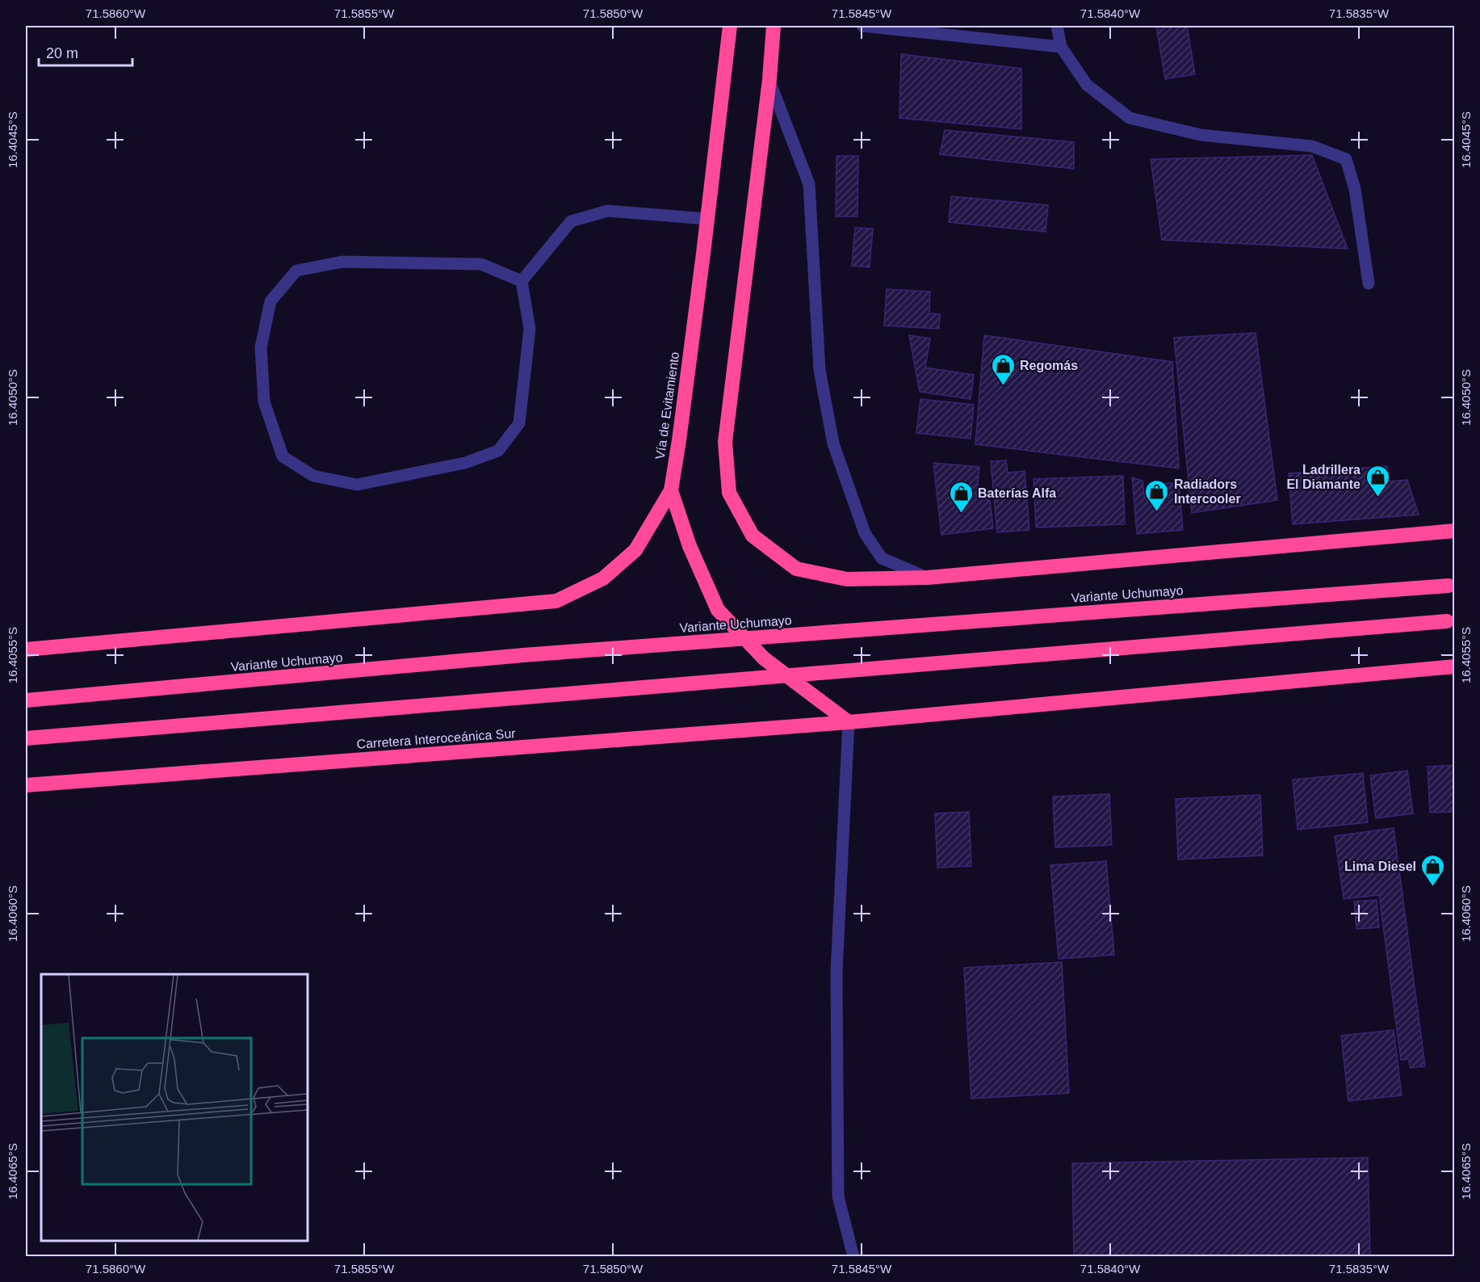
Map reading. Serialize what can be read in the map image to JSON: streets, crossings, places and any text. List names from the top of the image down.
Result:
{
  "streets": {
    "highway": ["Vía de Evitamiento", "Variante Uchumayo", "Carretera Interoceánica Sur"]
  },
  "crossings": [
    ["Vía de Evitamiento", "Carretera Interoceánica Sur"]
  ],
  "places": {
    "shop": [
      "Regomás",
      "Ladrillera El Diamante",
      "Radiadors Intercooler",
      "Baterías Alfa",
      "Lima Diesel"
    ]
  },
  "scale_bar": "20 m",
  "coordinates": [
    "71.5860°W",
    "71.5855°W",
    "71.5850°W",
    "71.5845°W",
    "71.5840°W",
    "71.5835°W",
    "16.4045°S",
    "16.4050°S",
    "16.4055°S",
    "16.4060°S",
    "16.4065°S"
  ]
}
